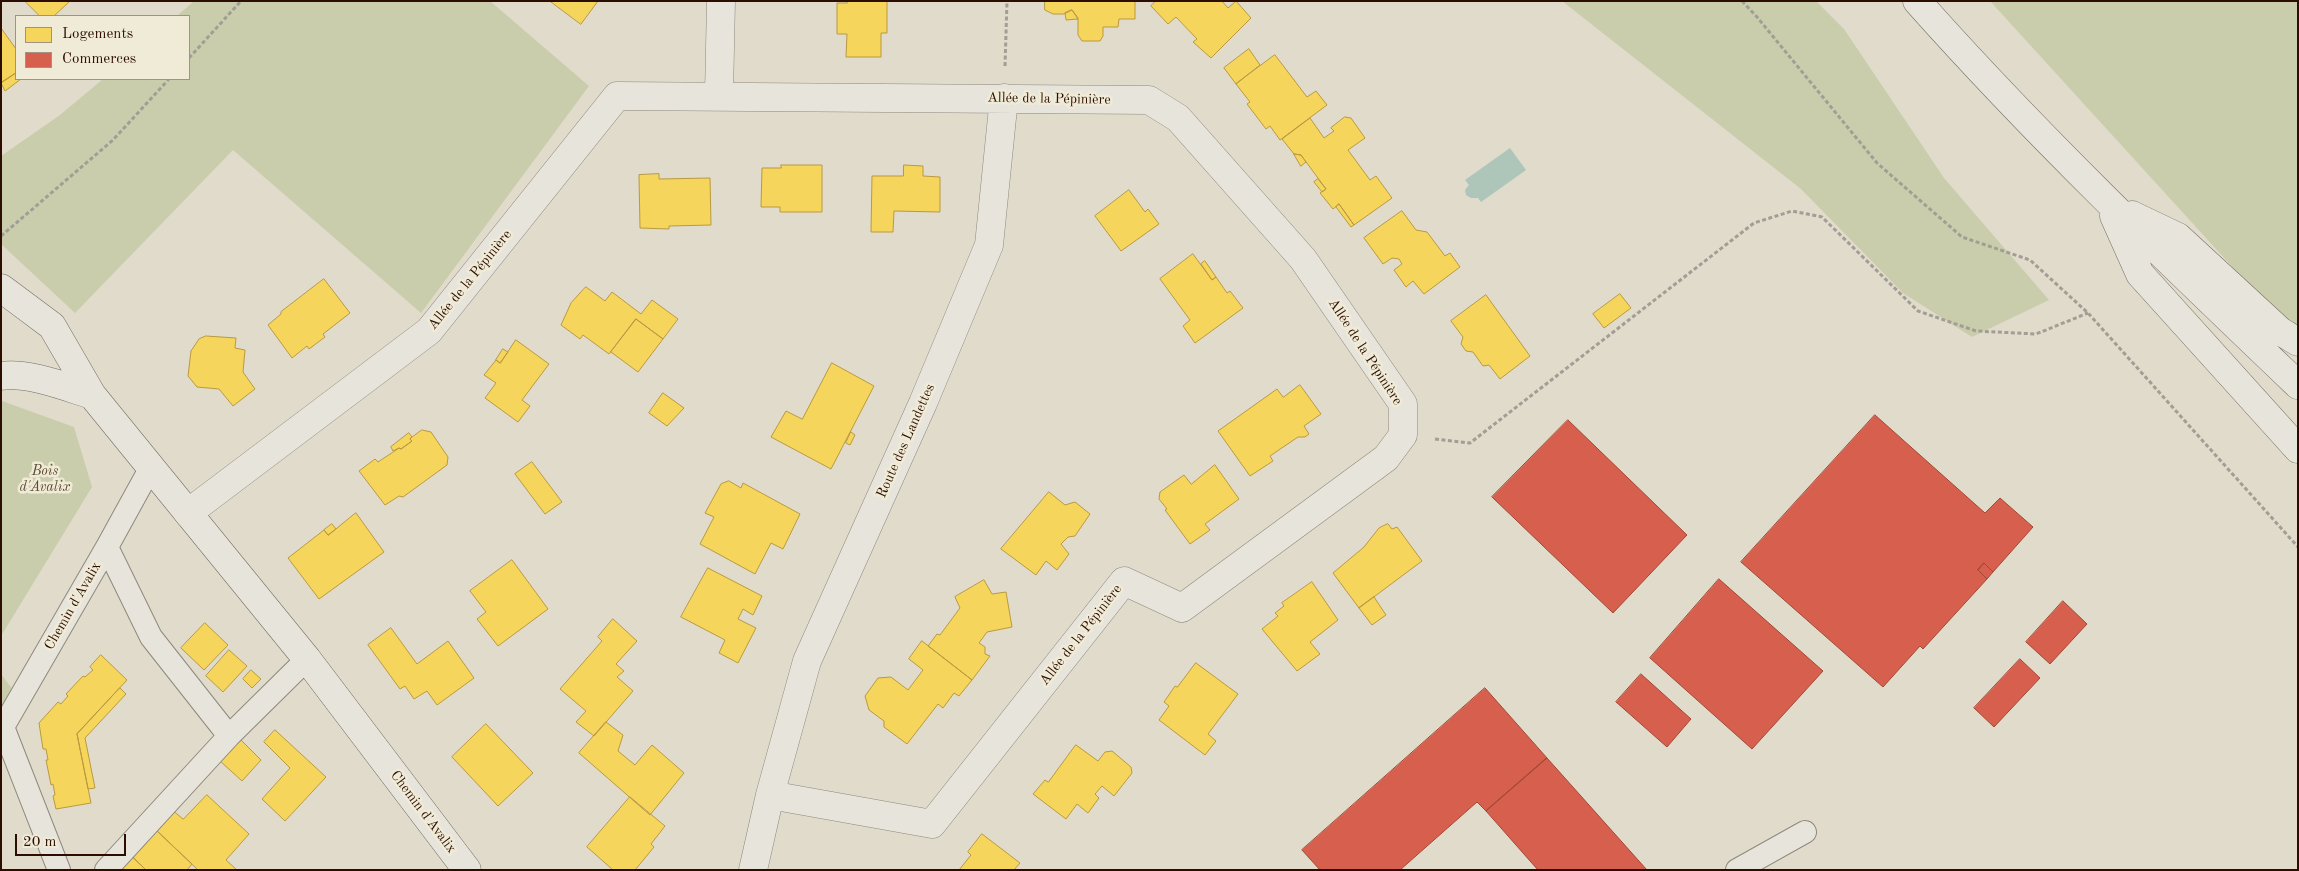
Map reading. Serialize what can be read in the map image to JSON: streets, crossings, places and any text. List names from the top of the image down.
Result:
{
  "streets": {
    "street": ["Allée de la Pépinière", "Route des Landettes", "Chemin d'Avalix"]
  },
  "crossings": [
    ["Allée de la Pépinière", "Route des Landettes"],
    ["Allée de la Pépinière", "Chemin d'Avalix"]
  ],
  "parks": ["Bois d'Avalix"],
  "legend": ["Logements", "Commerces"],
  "scale_bar": "20 m"
}
